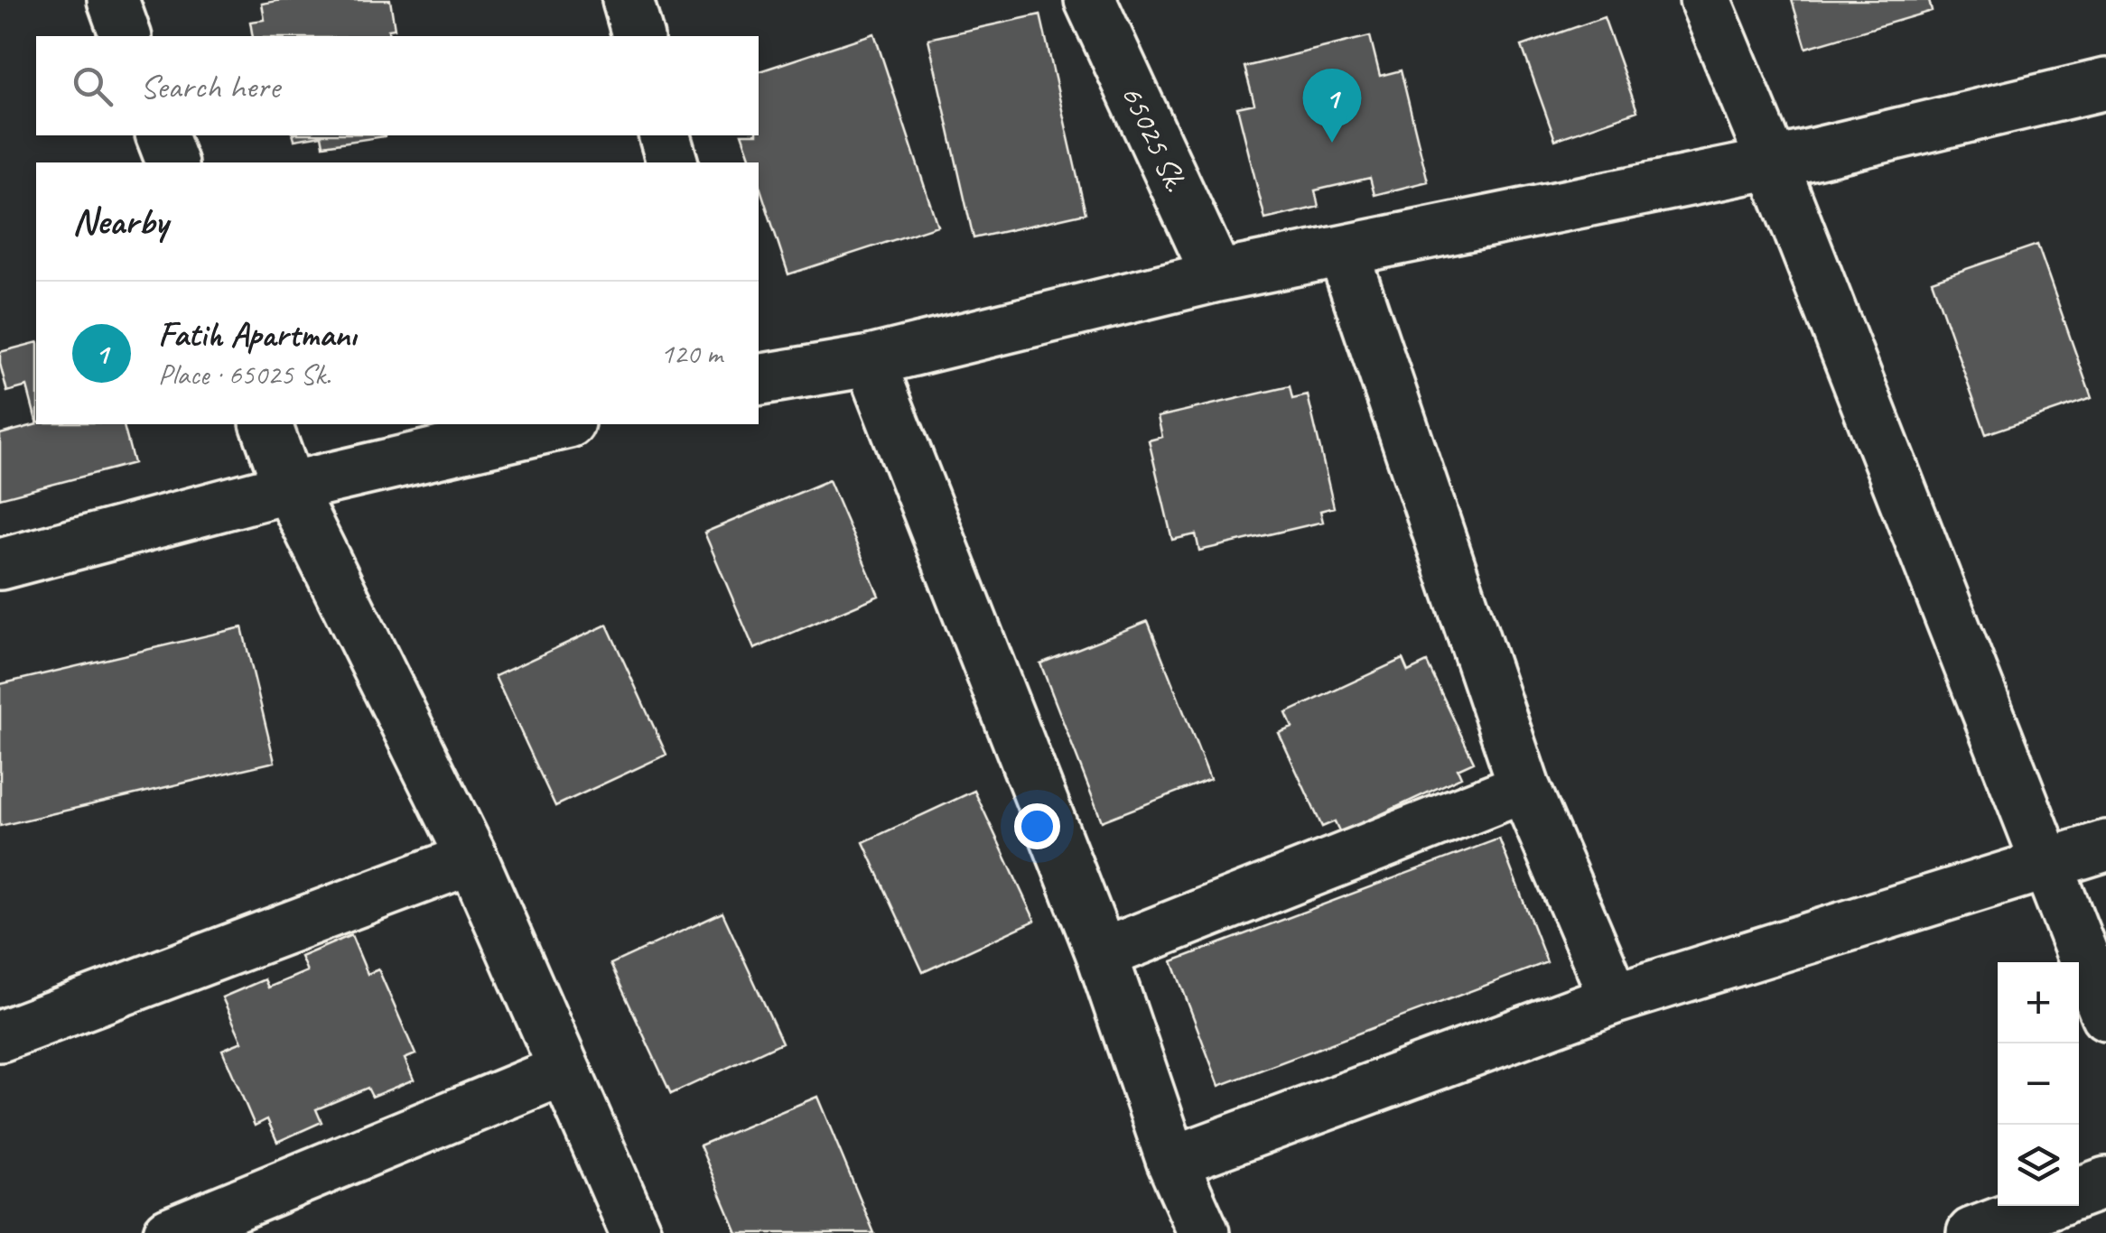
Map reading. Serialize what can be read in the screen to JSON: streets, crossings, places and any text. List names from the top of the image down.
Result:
{
  "streets": {
    "street": ["65025 Sk."]
  },
  "page": {
    "search": "Search here",
    "pins": "1",
    "heading": "Nearby",
    "list": [
      {
        "mark": "1",
        "name": "Fatih Apartmanı",
        "note": "Place · 65025 Sk.",
        "value": "120 m"
      }
    ],
    "map_buttons": ["+", "−"]
  }
}
